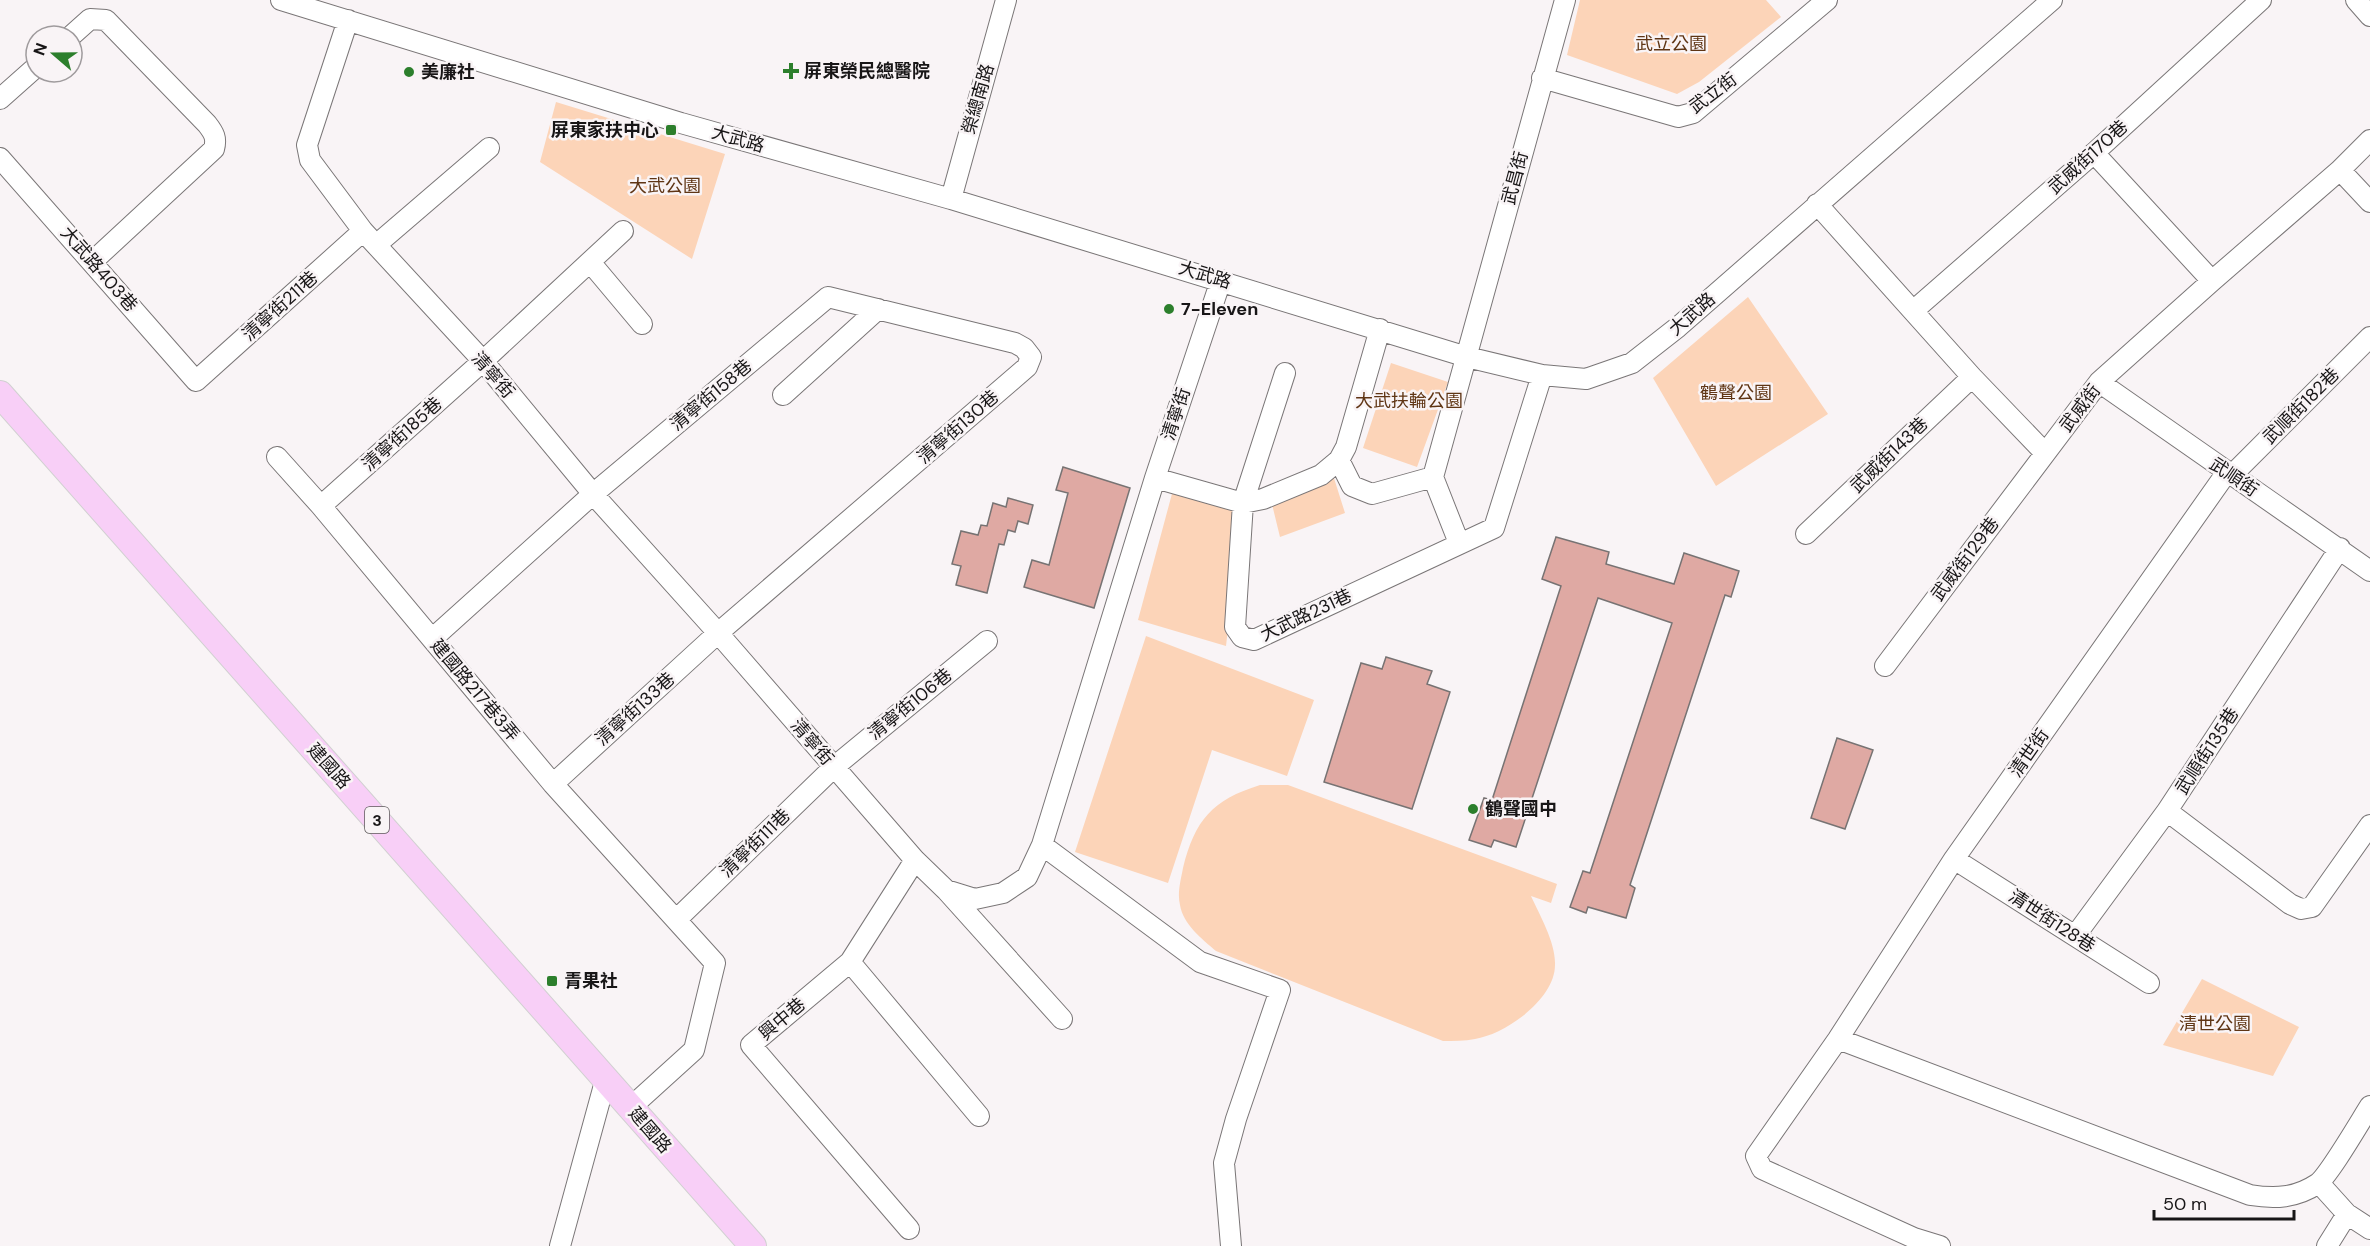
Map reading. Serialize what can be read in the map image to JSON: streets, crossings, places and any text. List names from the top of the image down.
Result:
{
  "streets": {
    "main road": ["建國路", "3"],
    "street": [
      "武立街",
      "榮總南路",
      "大武路",
      "武威街170巷",
      "武昌街",
      "大武路403巷",
      "清寧街211巷",
      "清寧街",
      "清寧街158巷",
      "武順街182巷",
      "武威街",
      "清寧街130巷",
      "清寧街185巷",
      "武威街143巷",
      "武順街",
      "武威街129巷",
      "大武路231巷",
      "建國路217巷3弄",
      "清寧街106巷",
      "清寧街133巷",
      "武順街135巷",
      "清世街",
      "清寧街111巷",
      "清世街128巷",
      "興中巷"
    ]
  },
  "crossings": [
    ["武立街", "武昌街"],
    ["榮總南路", "大武路"],
    ["大武路", "武昌街"],
    ["大武路", "清寧街"],
    ["大武路", "大武路231巷"],
    ["大武路403巷", "清寧街211巷"],
    ["清寧街211巷", "清寧街"],
    ["清寧街", "清寧街158巷"],
    ["清寧街", "清寧街130巷"],
    ["清寧街", "清寧街185巷"],
    ["清寧街", "清寧街106巷"],
    ["清寧街", "清寧街133巷"],
    ["清寧街", "清寧街111巷"],
    ["清寧街", "興中巷"],
    ["清寧街158巷", "清寧街130巷"],
    ["清寧街158巷", "建國路217巷3弄"],
    ["武順街182巷", "武順街"],
    ["武順街182巷", "清世街"],
    ["武威街", "武順街"],
    ["武威街", "武威街129巷"],
    ["清寧街130巷", "清寧街133巷"],
    ["清寧街185巷", "建國路217巷3弄"],
    ["武順街", "武順街135巷"],
    ["武順街", "清世街"],
    ["建國路217巷3弄", "清寧街133巷"],
    ["建國路217巷3弄", "建國路"],
    ["建國路217巷3弄", "清寧街111巷"],
    ["清寧街106巷", "清寧街111巷"],
    ["清世街", "清世街128巷"]
  ],
  "parks": [
    "武立公園",
    "大武公園",
    "鶴聲公園",
    "大武扶輪公園",
    "清世公園"
  ],
  "places": {
    "health": ["屏東榮民總醫院"],
    "other": ["美廉社", "7-Eleven", "鶴聲國中"],
    "transit": ["屏東家扶中心", "青果社"]
  },
  "scale_bar": "50 m",
  "north": "left"
}
